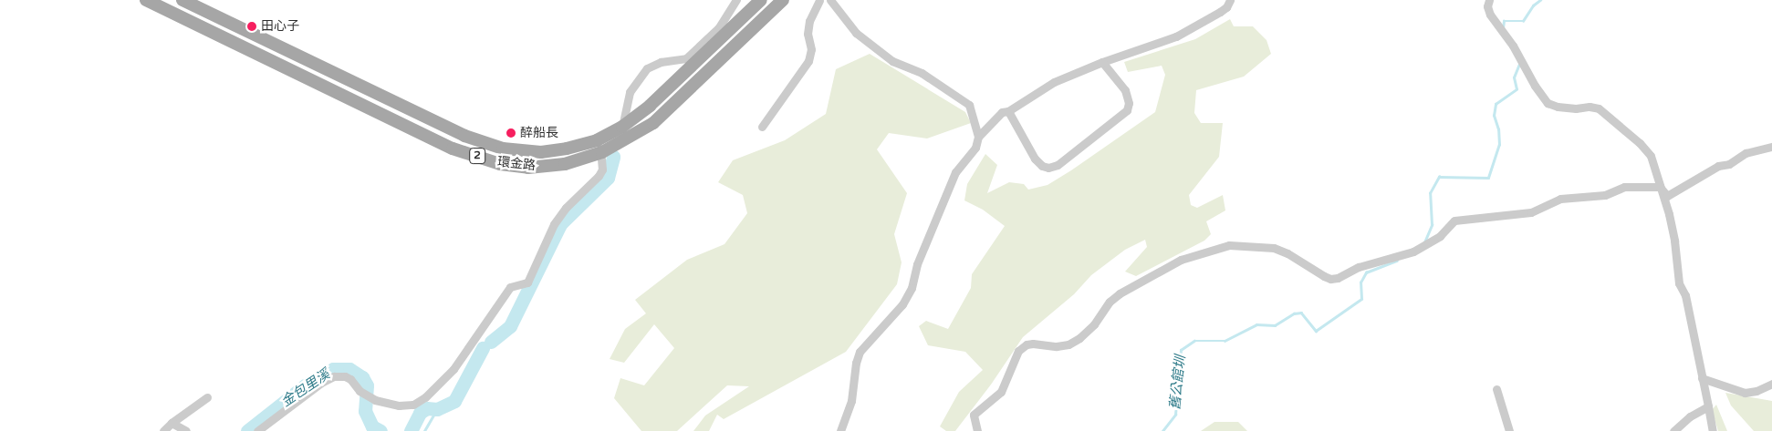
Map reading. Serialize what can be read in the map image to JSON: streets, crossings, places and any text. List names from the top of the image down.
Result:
{
  "streets": {
    "main road": ["2", "環金路"]
  },
  "water": ["舊公館圳", "金包里溪"],
  "places": ["田心子", "醉船長"]
}
